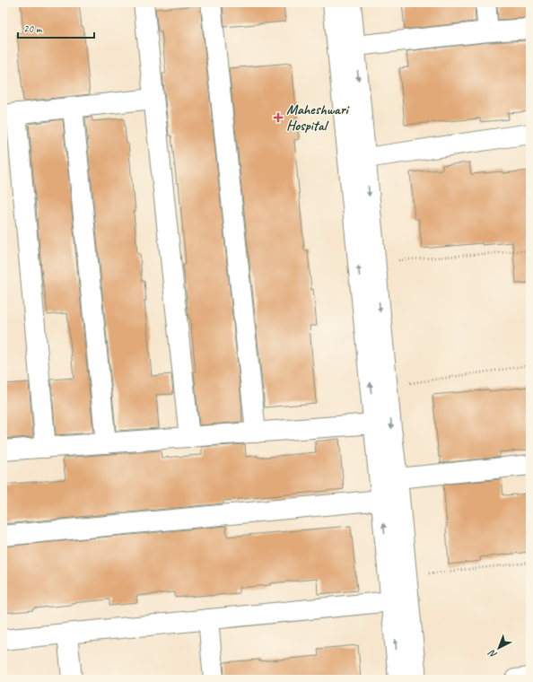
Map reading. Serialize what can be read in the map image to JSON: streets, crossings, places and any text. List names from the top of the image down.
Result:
{
  "places": {
    "health": ["Maheshwari Hospital"]
  },
  "scale_bar": "20 m",
  "north": "bottom left"
}
